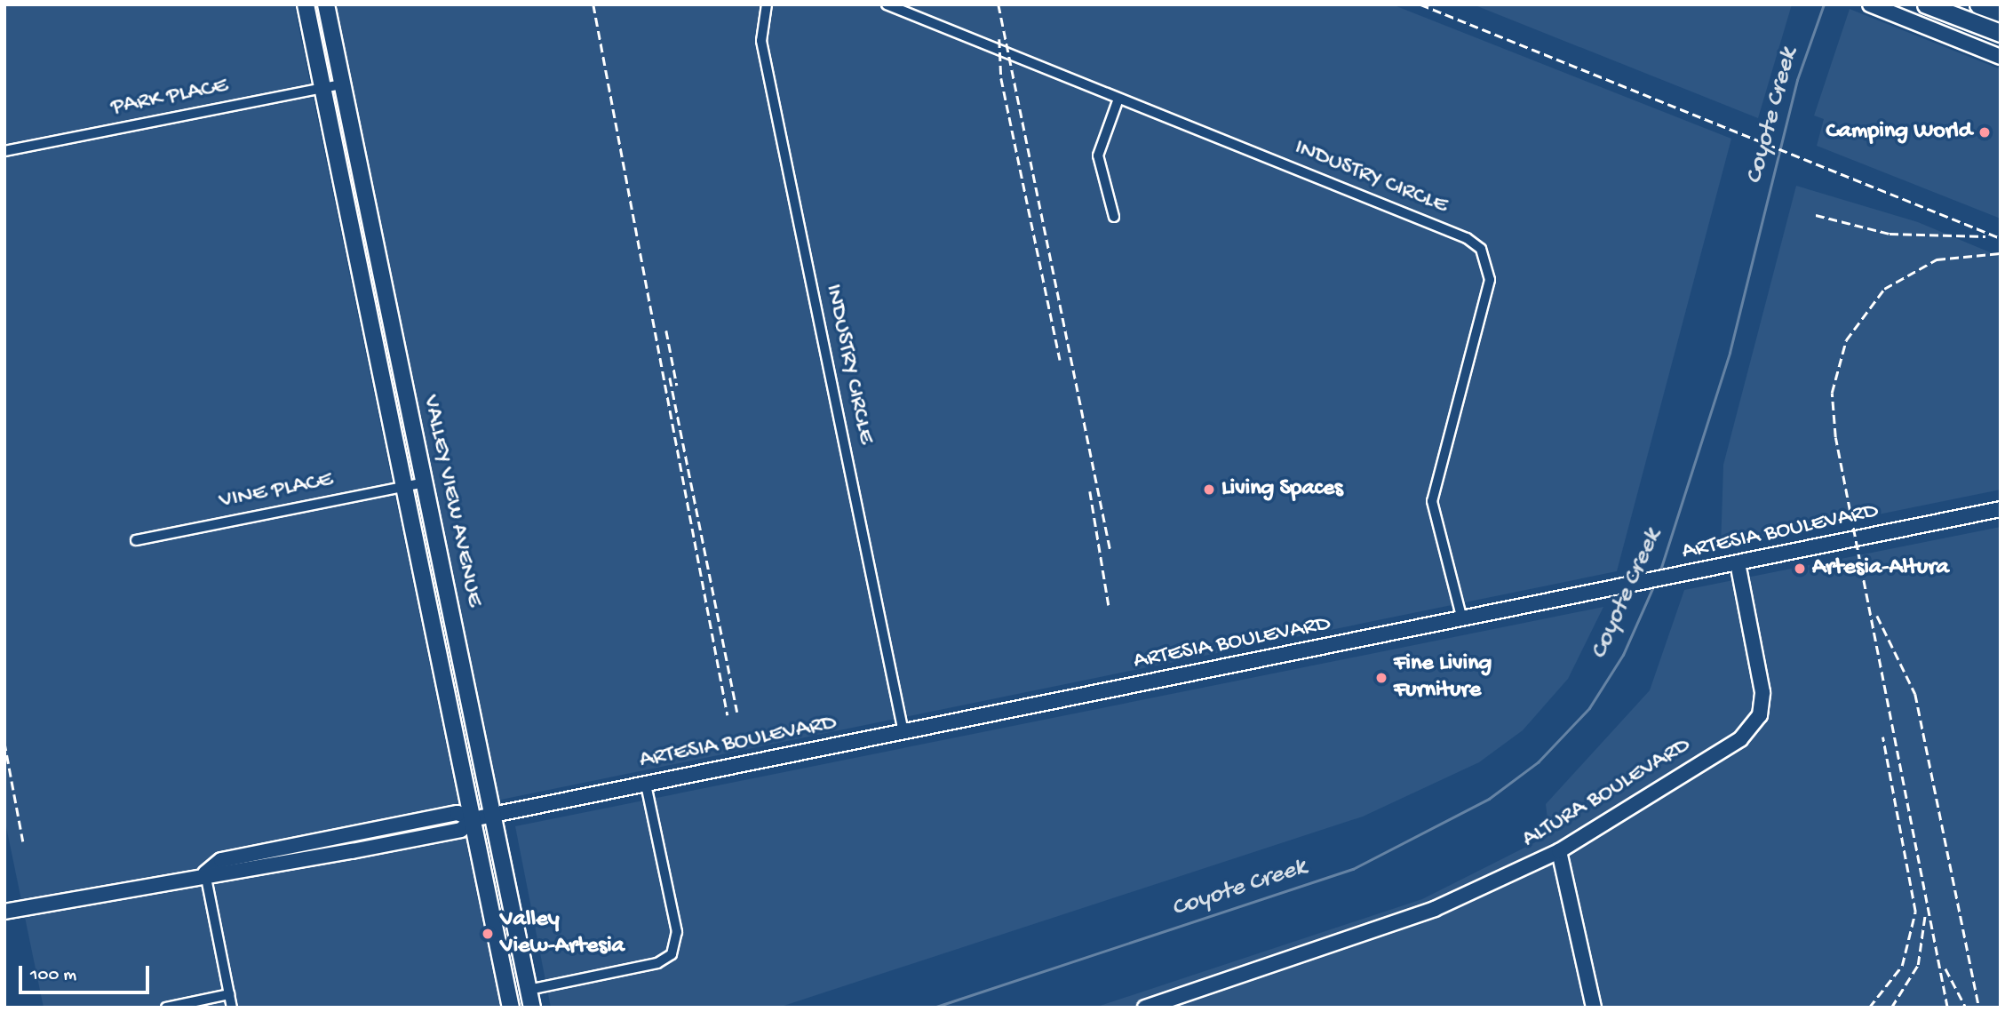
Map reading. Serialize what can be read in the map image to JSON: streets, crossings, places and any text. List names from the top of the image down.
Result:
{
  "streets": {
    "main road": ["VALLEY VIEW AVENUE", "ARTESIA BOULEVARD", "ALTURA BOULEVARD"],
    "street": ["PARK PLACE", "INDUSTRY CIRCLE", "VINE PLACE"]
  },
  "crossings": [
    ["PARK PLACE", "VALLEY VIEW AVENUE"],
    ["INDUSTRY CIRCLE", "ARTESIA BOULEVARD"],
    ["VINE PLACE", "VALLEY VIEW AVENUE"],
    ["VALLEY VIEW AVENUE", "ARTESIA BOULEVARD"],
    ["ARTESIA BOULEVARD", "ALTURA BOULEVARD"]
  ],
  "water": ["Coyote Creek"],
  "places": [
    "Camping World",
    "Living Spaces",
    "Artesia-Altura",
    "Fine Living Furniture",
    "Valley View-Artesia"
  ],
  "scale_bar": "100 m"
}
